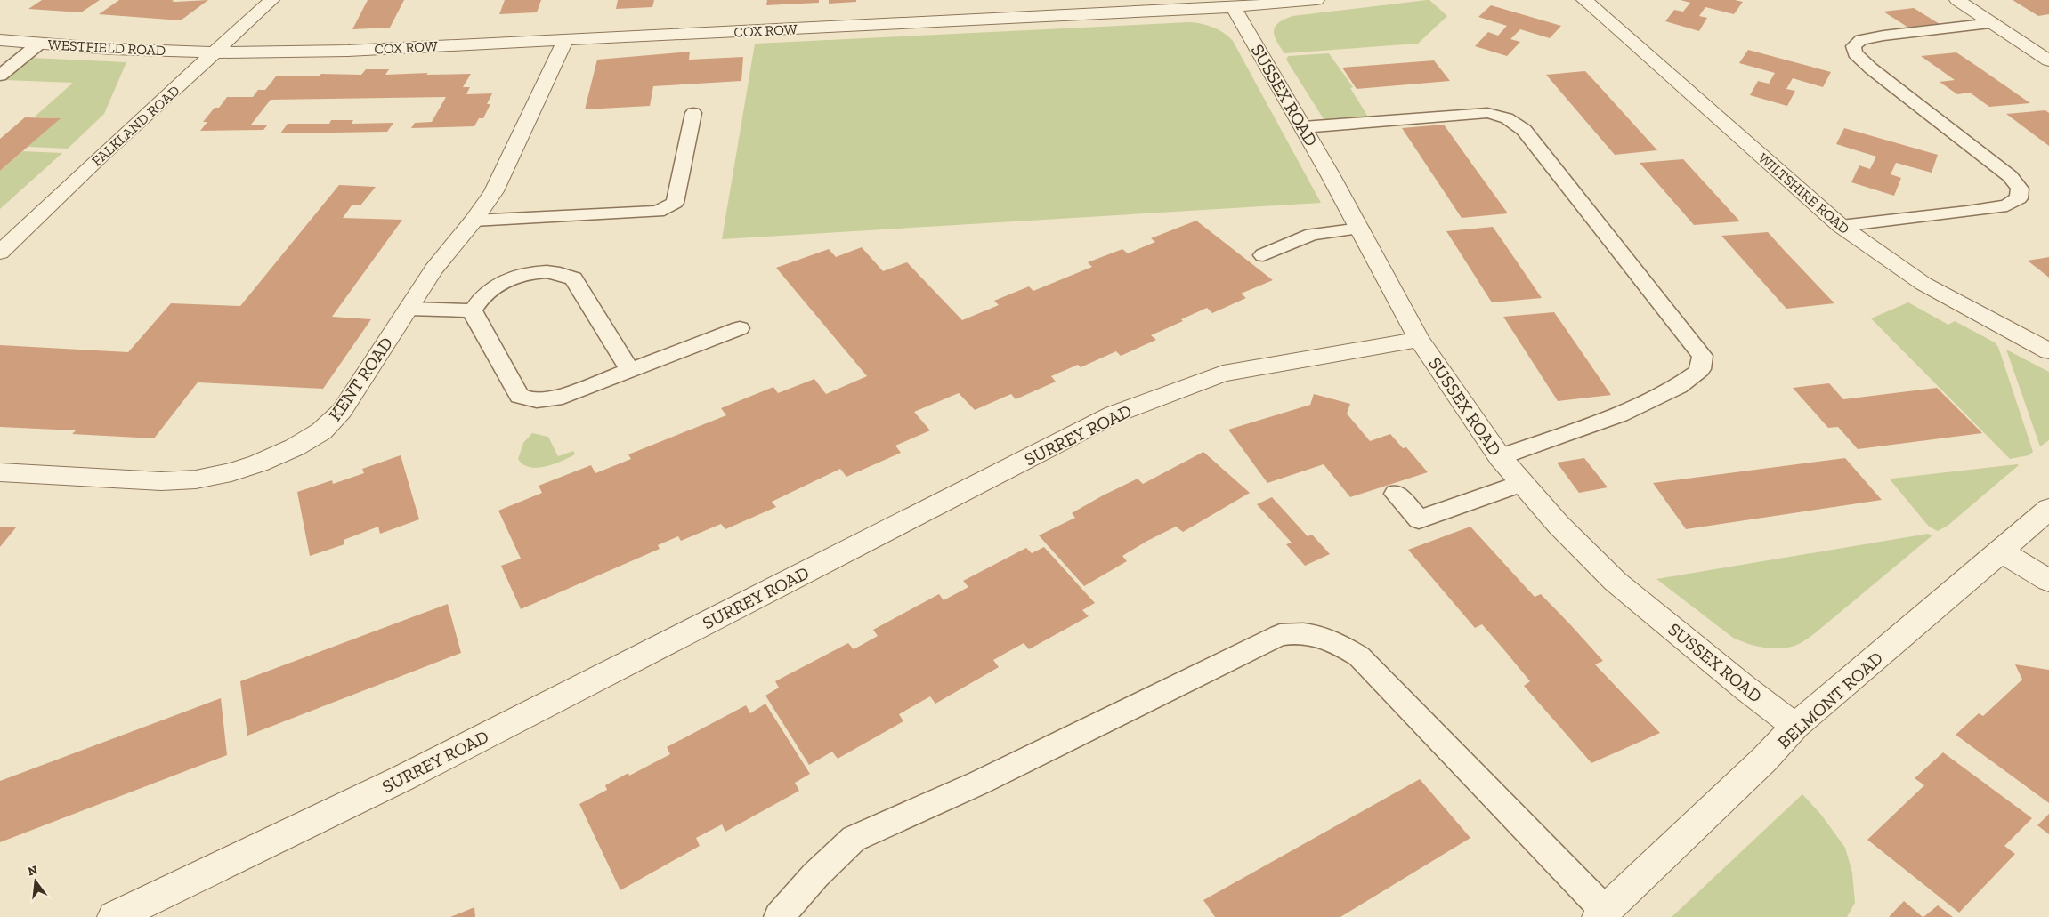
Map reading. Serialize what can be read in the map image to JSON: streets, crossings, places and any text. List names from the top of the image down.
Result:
{
  "streets": {
    "street": [
      "COX ROW",
      "WESTFIELD ROAD",
      "SUSSEX ROAD",
      "FALKLAND ROAD",
      "WILTSHIRE ROAD",
      "KENT ROAD",
      "SURREY ROAD",
      "BELMONT ROAD"
    ]
  },
  "crossings": [
    ["COX ROW", "WESTFIELD ROAD"],
    ["COX ROW", "SUSSEX ROAD"],
    ["COX ROW", "FALKLAND ROAD"],
    ["COX ROW", "KENT ROAD"],
    ["WESTFIELD ROAD", "FALKLAND ROAD"],
    ["SUSSEX ROAD", "SURREY ROAD"],
    ["SUSSEX ROAD", "BELMONT ROAD"]
  ],
  "north": "top"
}
